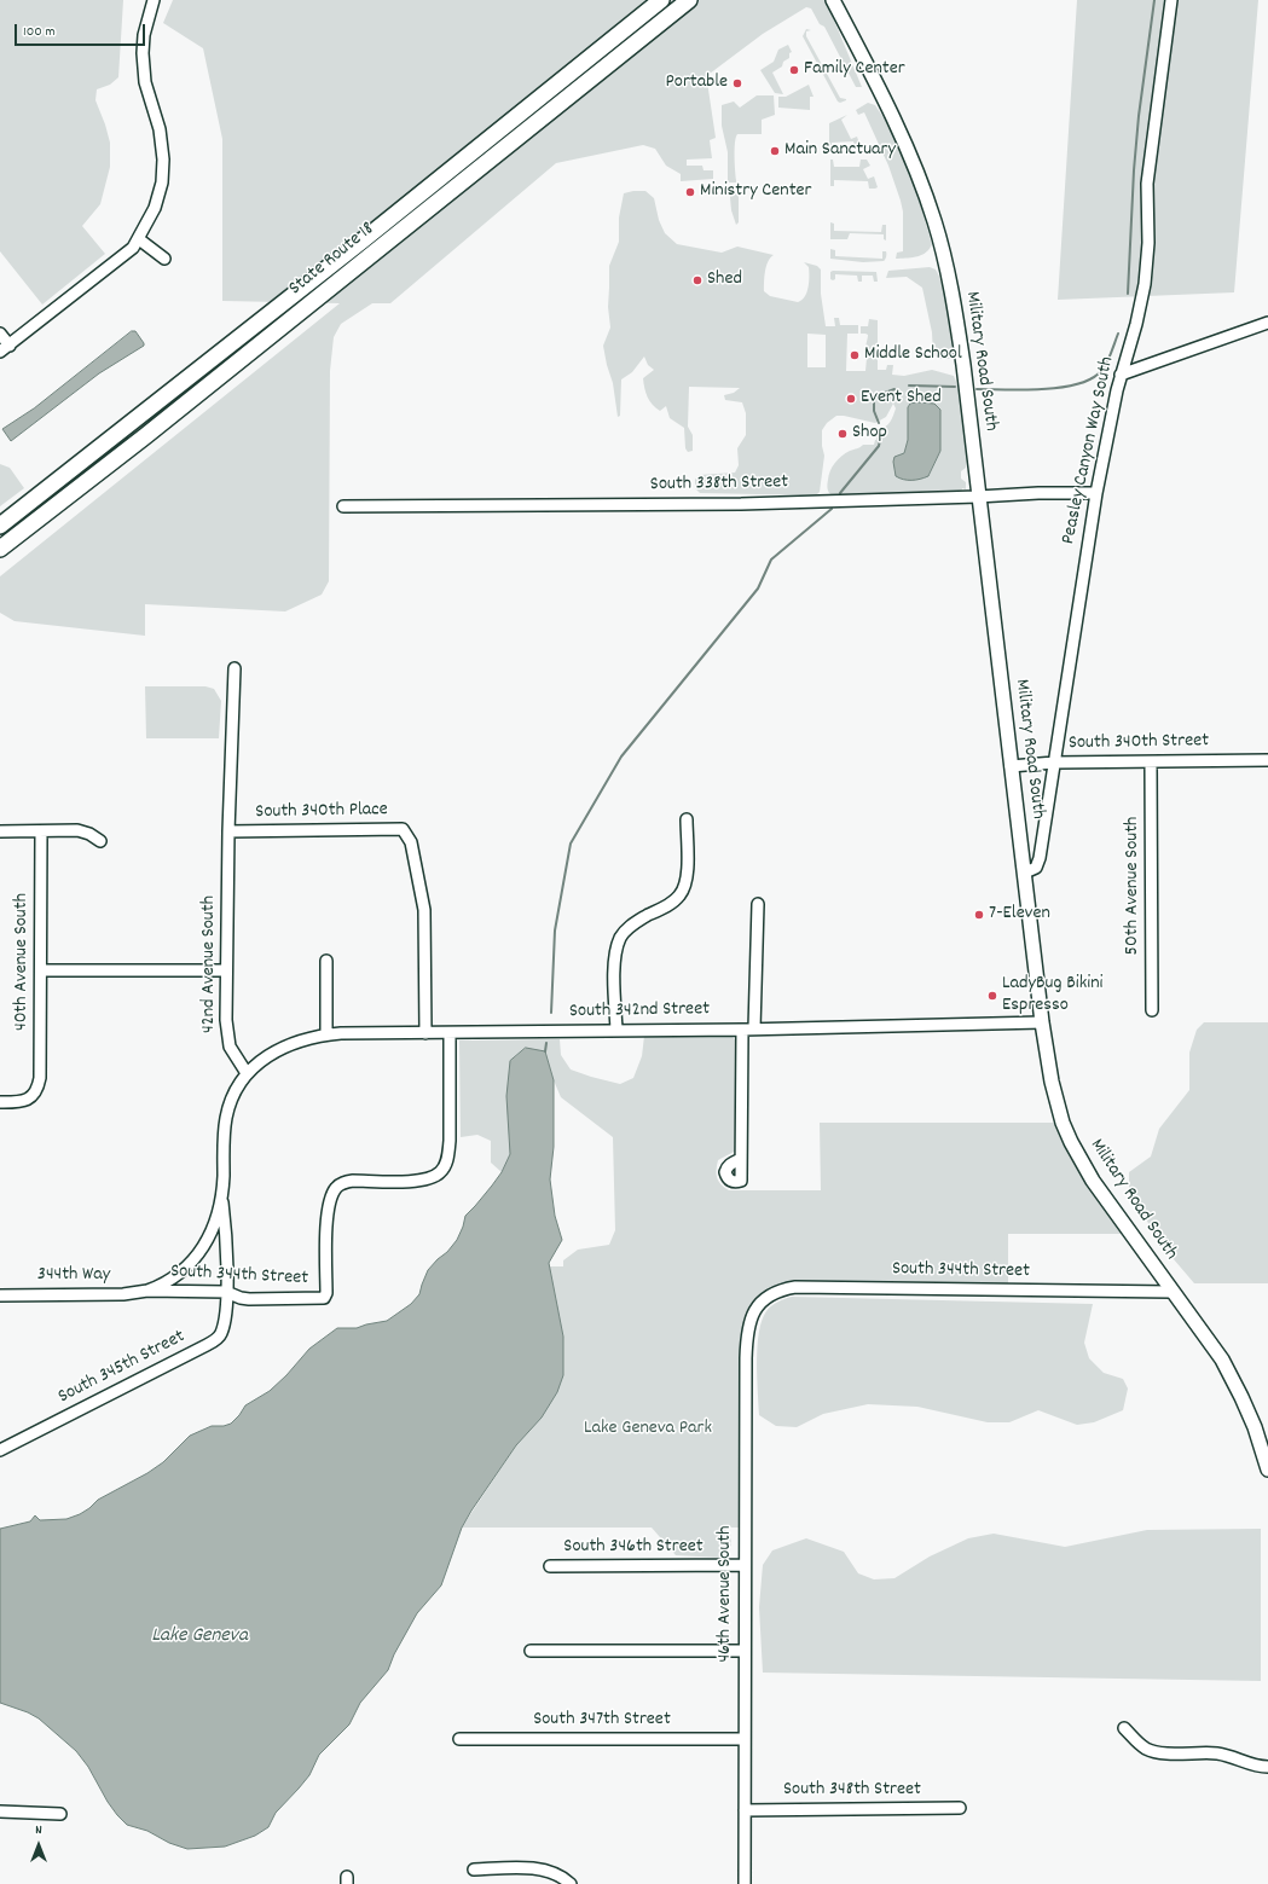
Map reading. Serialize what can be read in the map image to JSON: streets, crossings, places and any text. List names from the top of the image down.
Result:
{
  "streets": {
    "highway": ["State Route 18"],
    "main road": ["Military Road South"],
    "street": [
      "Peasley Canyon Way South",
      "South 338th Street",
      "South 340th Street",
      "South 340th Place",
      "50th Avenue South",
      "40th Avenue South",
      "42nd Avenue South",
      "South 342nd Street",
      "South 344th Street",
      "344th Way",
      "South 345th Street",
      "South 346th Street",
      "46th Avenue South",
      "South 347th Street",
      "South 348th Street"
    ]
  },
  "crossings": [
    ["Military Road South", "Peasley Canyon Way South"],
    ["Military Road South", "South 338th Street"],
    ["Military Road South", "South 340th Street"],
    ["Military Road South", "South 342nd Street"],
    ["Military Road South", "South 344th Street"],
    ["Peasley Canyon Way South", "South 338th Street"],
    ["Peasley Canyon Way South", "South 340th Street"],
    ["South 340th Street", "50th Avenue South"],
    ["South 340th Place", "42nd Avenue South"],
    ["South 340th Place", "South 342nd Street"],
    ["42nd Avenue South", "South 342nd Street"],
    ["South 342nd Street", "South 344th Street"],
    ["South 344th Street", "344th Way"],
    ["South 344th Street", "South 345th Street"],
    ["South 344th Street", "46th Avenue South"],
    ["South 346th Street", "46th Avenue South"],
    ["46th Avenue South", "South 347th Street"],
    ["46th Avenue South", "South 348th Street"]
  ],
  "water": ["Lake Geneva"],
  "parks": ["Lake Geneva Park"],
  "places": [
    "Family Center",
    "Portable",
    "Main Sanctuary",
    "Ministry Center",
    "Shed",
    "Middle School",
    "Event Shed",
    "Shop",
    "7-Eleven",
    "LadyBug Bikini Espresso"
  ],
  "scale_bar": "100 m",
  "north": "top"
}
